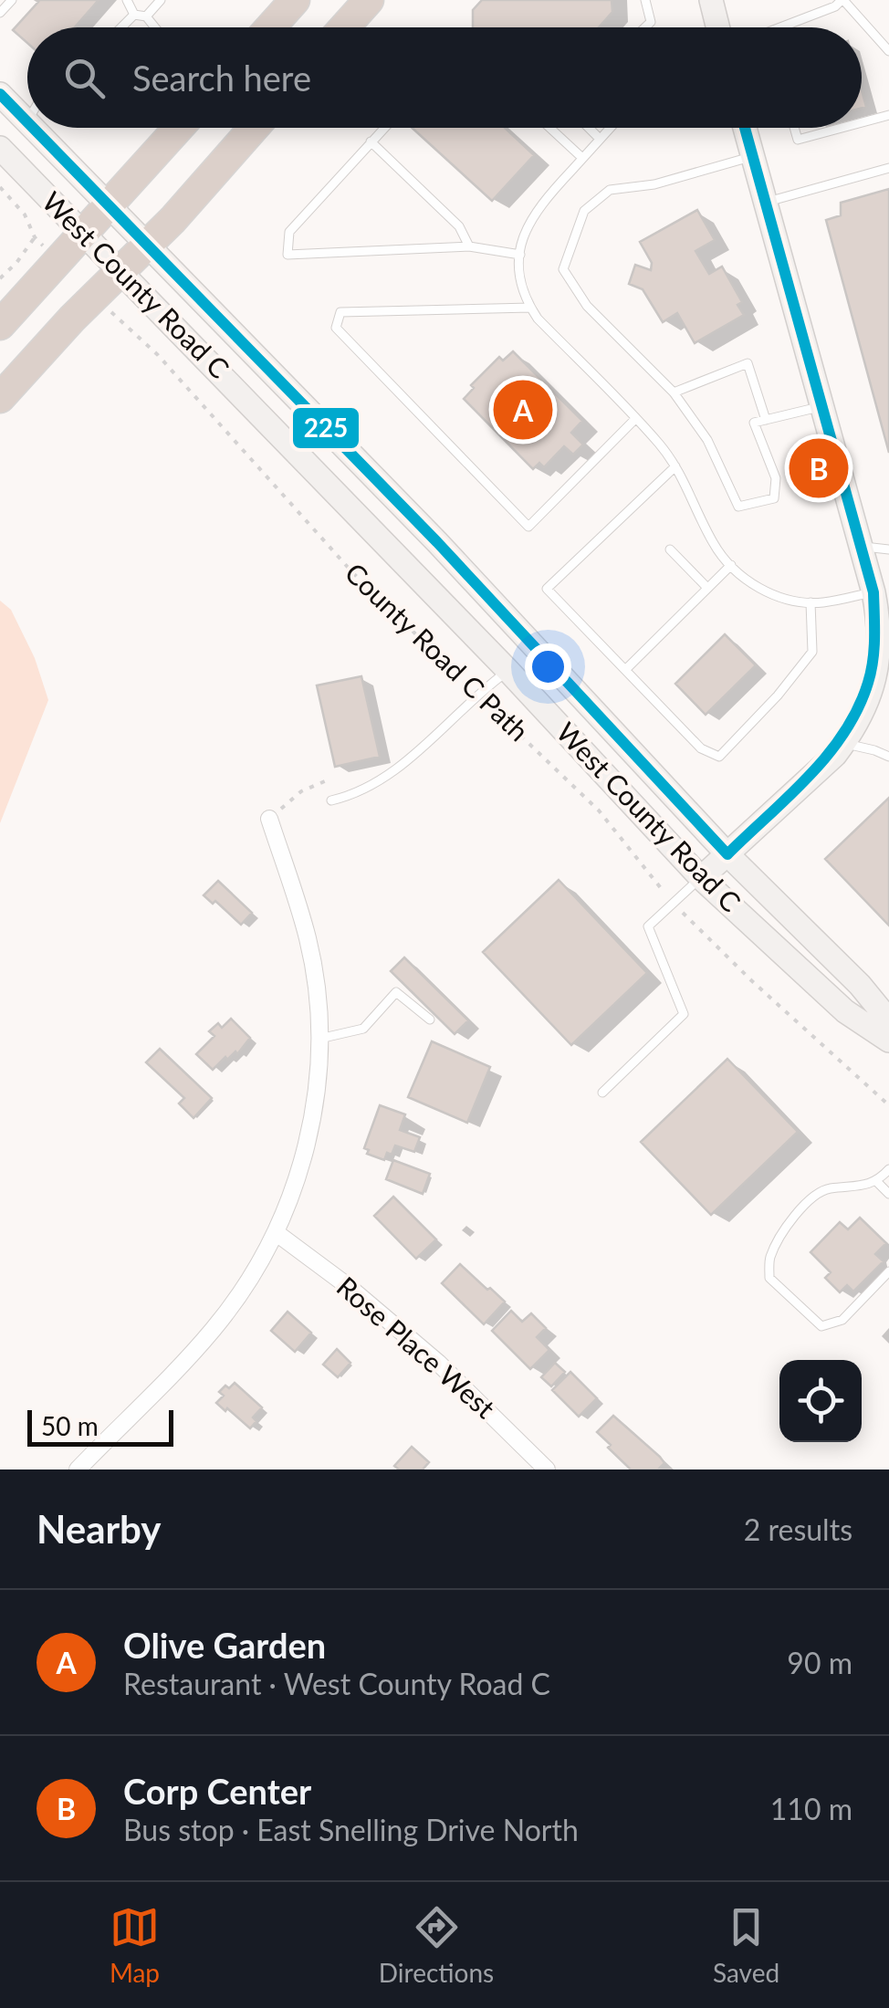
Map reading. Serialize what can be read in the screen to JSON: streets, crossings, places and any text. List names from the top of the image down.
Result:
{
  "streets": {
    "main road": ["West County Road C"],
    "street": ["Rose Place West"],
    "path": ["County Road C Path"]
  },
  "lines": ["transit line 225"],
  "scale_bar": "50 m",
  "page": {
    "search": "Search here",
    "pins": ["A", "B"],
    "scale": "50 m",
    "heading": ["Nearby", "2 results"],
    "list": [
      {
        "mark": "A",
        "name": "Olive Garden",
        "note": "Restaurant · West County Road C",
        "value": "90 m"
      },
      {
        "mark": "B",
        "name": "Corp Center",
        "note": "Bus stop · East Snelling Drive North",
        "value": "110 m"
      }
    ],
    "nav": ["Map", "Directions", "Saved"]
  }
}
